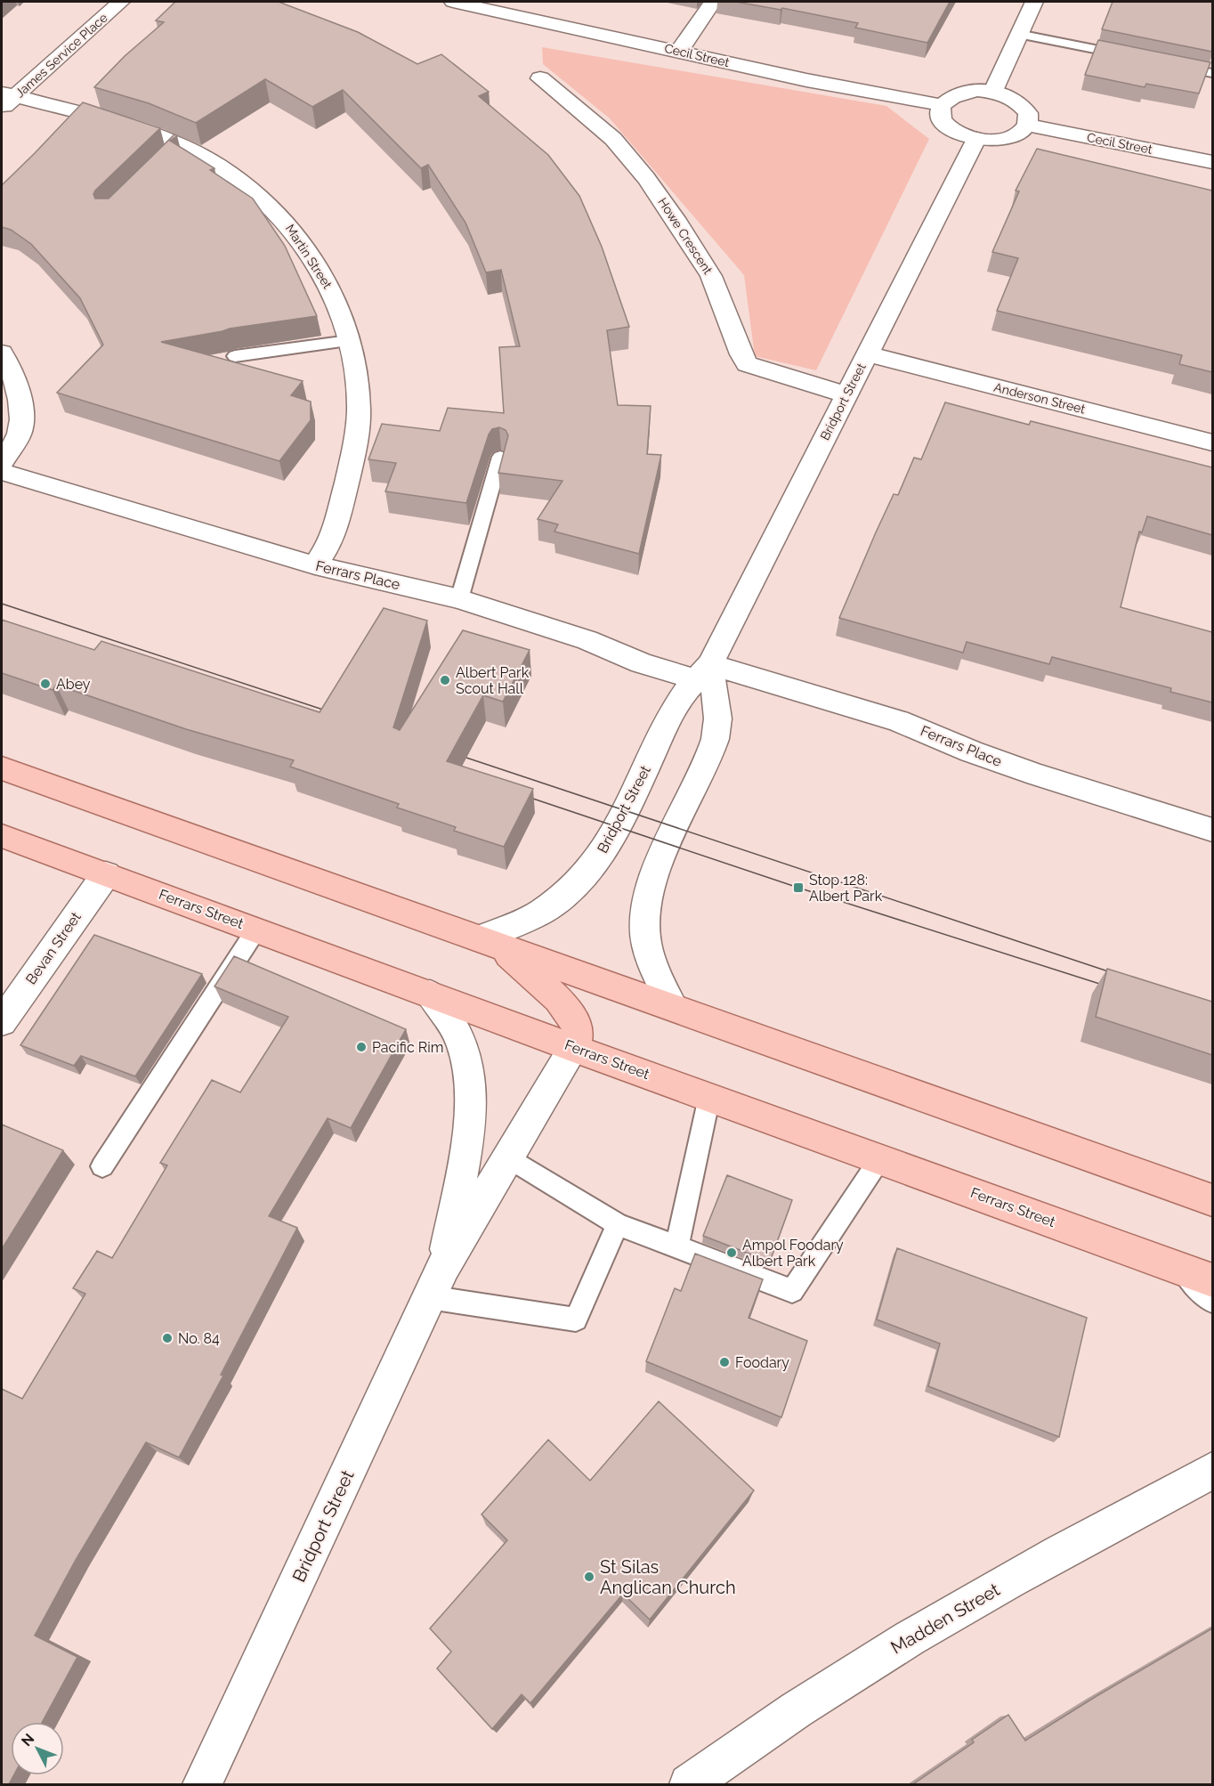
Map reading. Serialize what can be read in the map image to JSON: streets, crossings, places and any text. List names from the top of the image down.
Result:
{
  "streets": {
    "main road": ["Ferrars Street"],
    "street": [
      "James Service Place",
      "Cecil Street",
      "Howe Crescent",
      "Martin Street",
      "Anderson Street",
      "Bridport Street",
      "Ferrars Place",
      "Bevan Street",
      "Madden Street"
    ]
  },
  "crossings": [
    ["James Service Place", "Martin Street"],
    ["Cecil Street", "Bridport Street"],
    ["Howe Crescent", "Bridport Street"],
    ["Martin Street", "Ferrars Place"],
    ["Anderson Street", "Bridport Street"],
    ["Bridport Street", "Ferrars Place"],
    ["Bridport Street", "Ferrars Street"],
    ["Ferrars Street", "Bevan Street"]
  ],
  "places": {
    "other": [
      "Albert Park Scout Hall",
      "Abey",
      "Pacific Rim",
      "Ampol Foodary Albert Park",
      "No. 84",
      "Foodary",
      "St Silas Anglican Church"
    ],
    "transit": ["Stop 128: Albert Park"]
  },
  "north": "top left"
}
